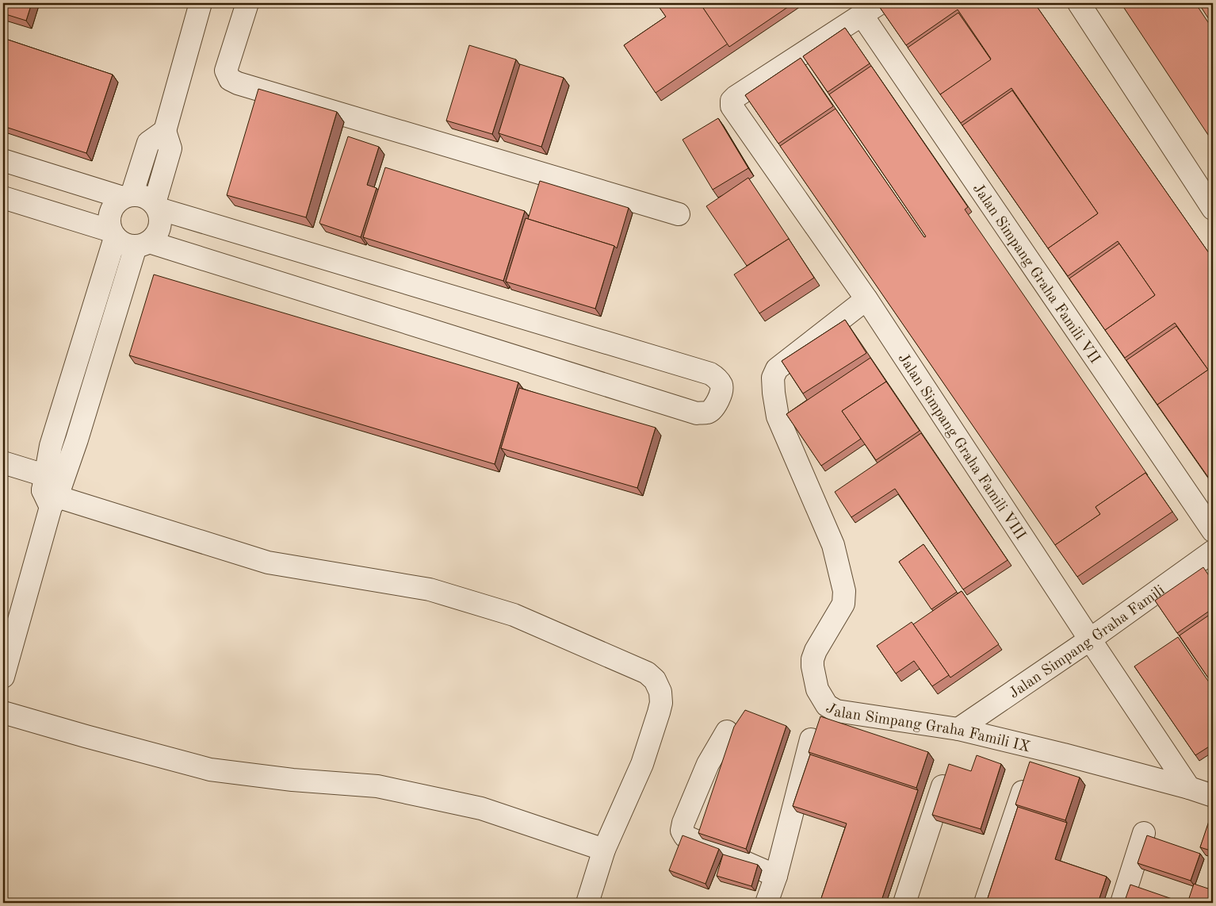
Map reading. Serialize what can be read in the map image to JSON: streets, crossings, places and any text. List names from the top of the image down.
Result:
{
  "streets": {
    "street": [
      "Jalan Simpang Graha Famili VII",
      "Jalan Simpang Graha Famili VIII",
      "Jalan Simpang Graha Famili",
      "Jalan Simpang Graha Famili IX"
    ]
  },
  "crossings": [
    ["Jalan Simpang Graha Famili VII", "Jalan Simpang Graha Famili VIII"],
    ["Jalan Simpang Graha Famili VIII", "Jalan Simpang Graha Famili"],
    ["Jalan Simpang Graha Famili VIII", "Jalan Simpang Graha Famili IX"],
    ["Jalan Simpang Graha Famili", "Jalan Simpang Graha Famili IX"]
  ]
}
